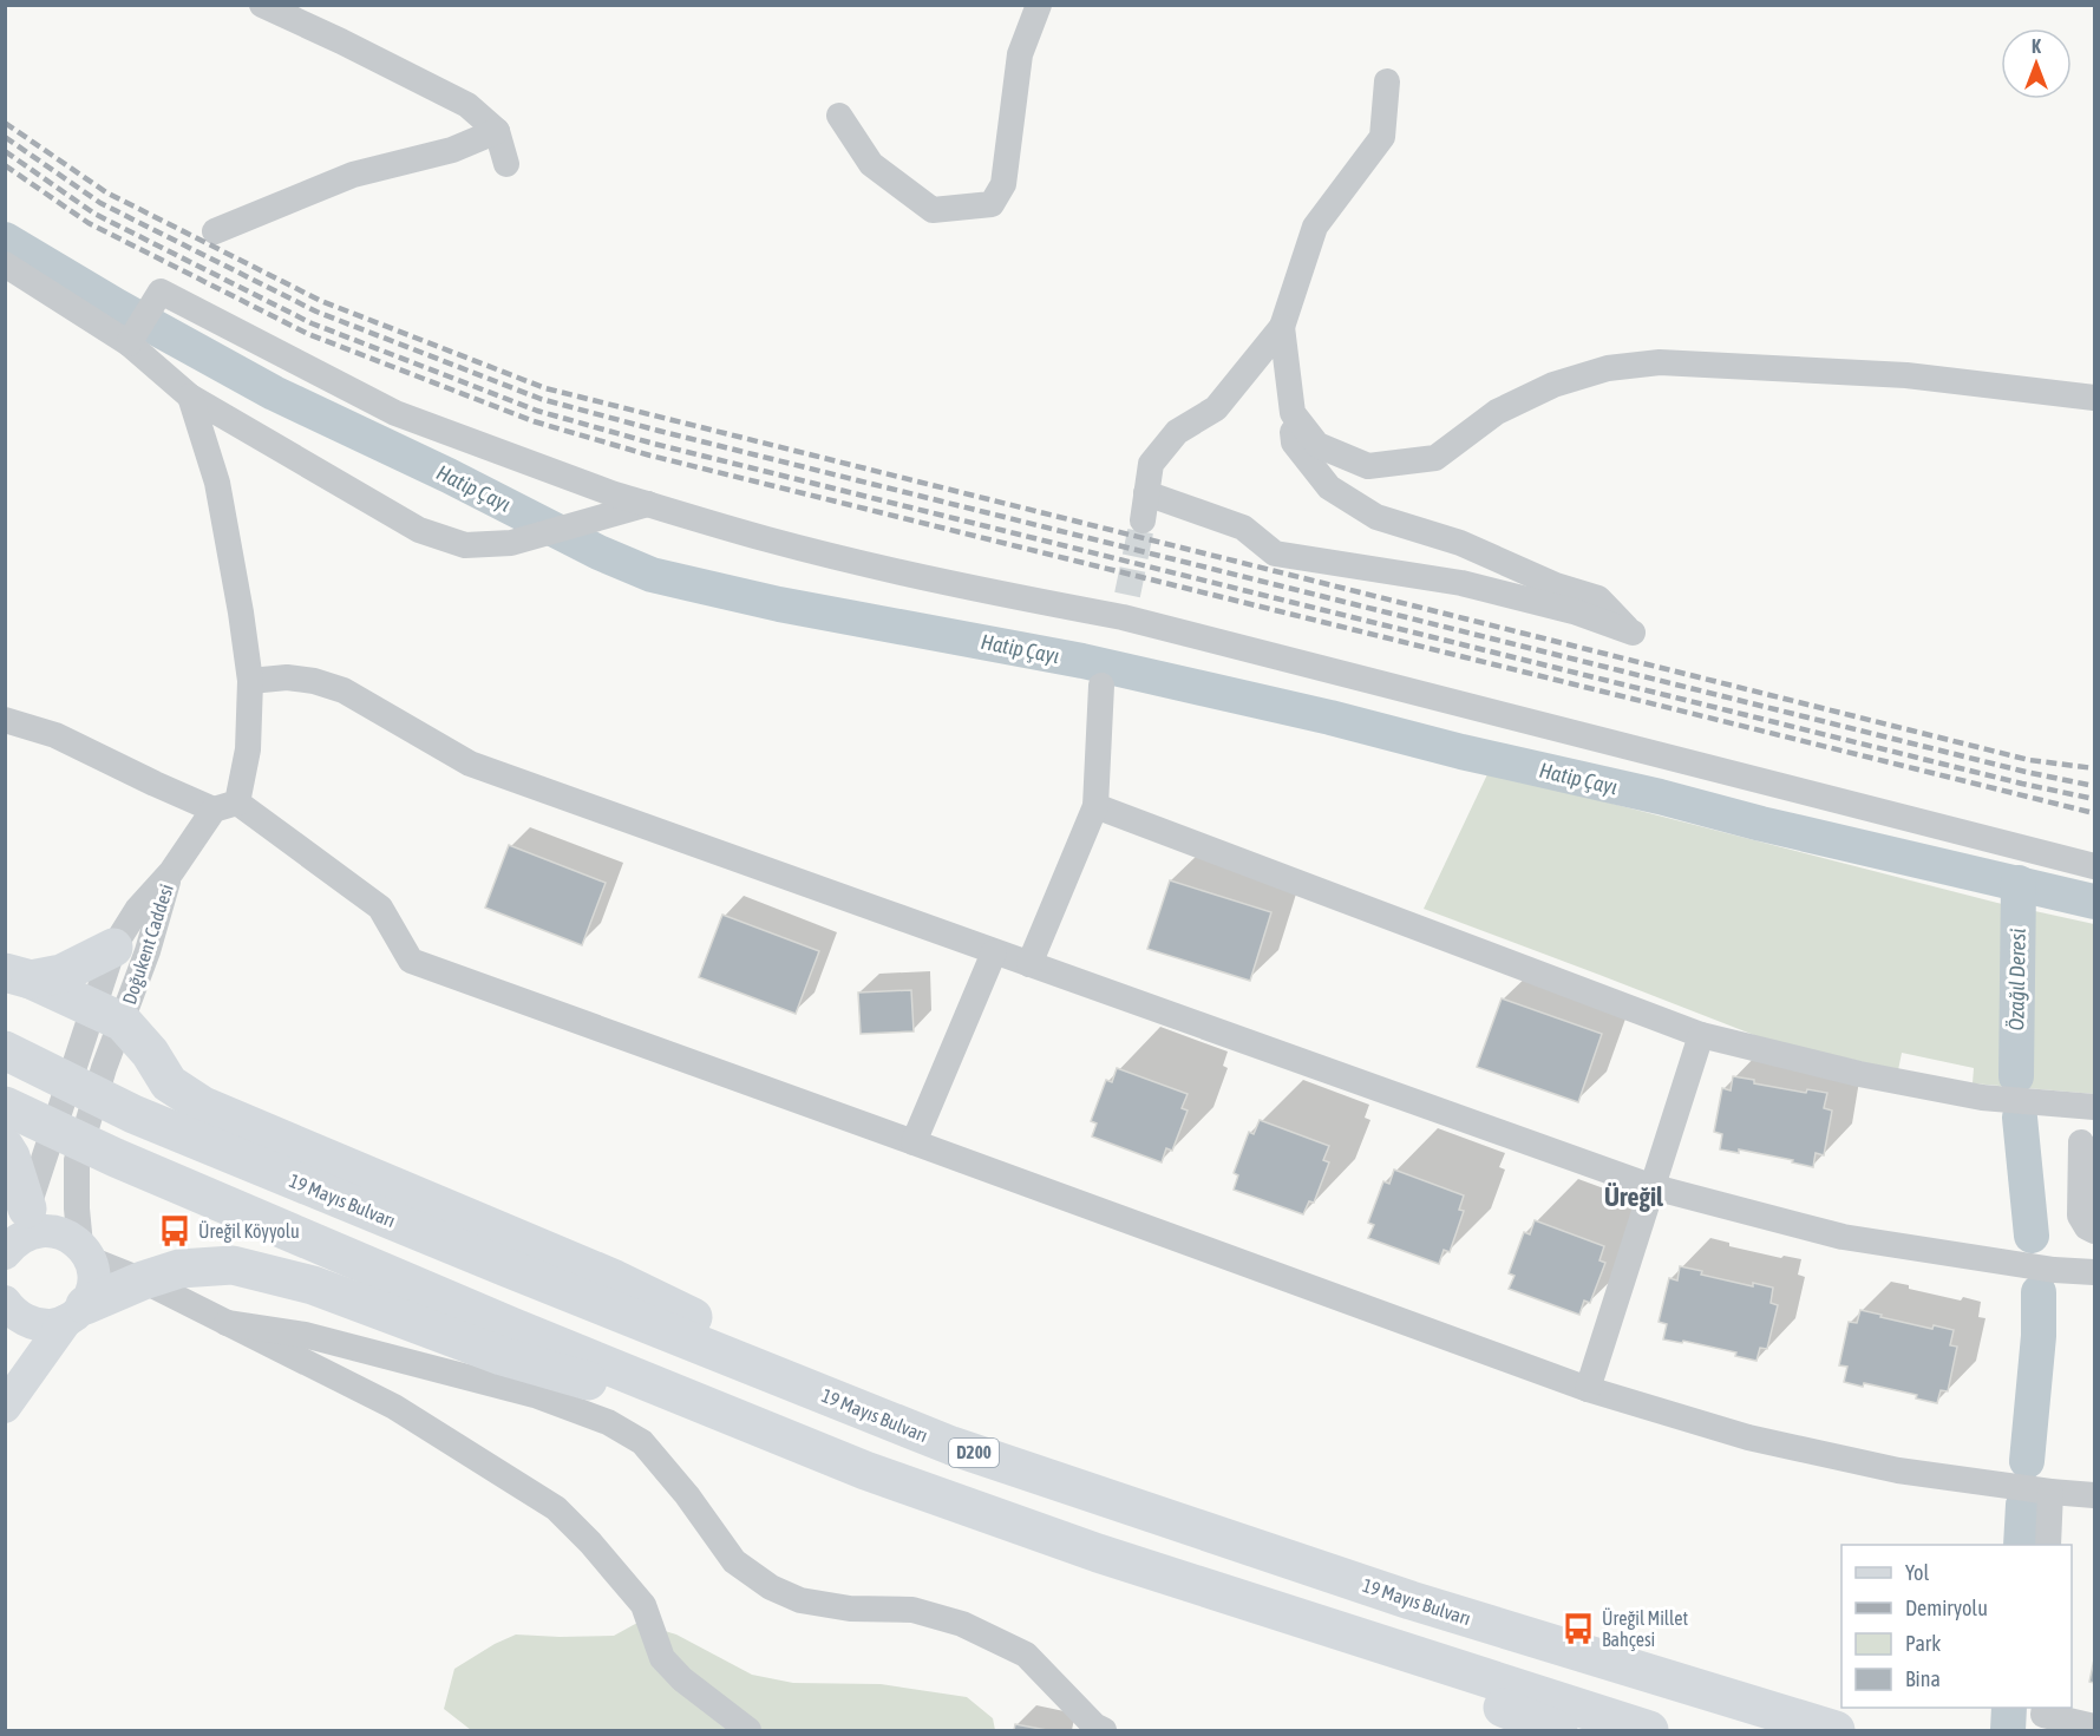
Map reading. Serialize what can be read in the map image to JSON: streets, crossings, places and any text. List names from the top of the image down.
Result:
{
  "streets": {
    "highway": ["19 Mayıs Bulvarı", "D200"],
    "street": ["Doğukent Caddesi"]
  },
  "districts": ["Üreğil"],
  "water": ["Hatip Çayı", "Özağıl Deresi"],
  "places": {
    "bus stop": ["Üreğil Köyyolu", "Üreğil Millet Bahçesi"]
  },
  "legend": [
    "Yol",
    "Demiryolu",
    "Park",
    "Bina"
  ],
  "north": "top"
}
